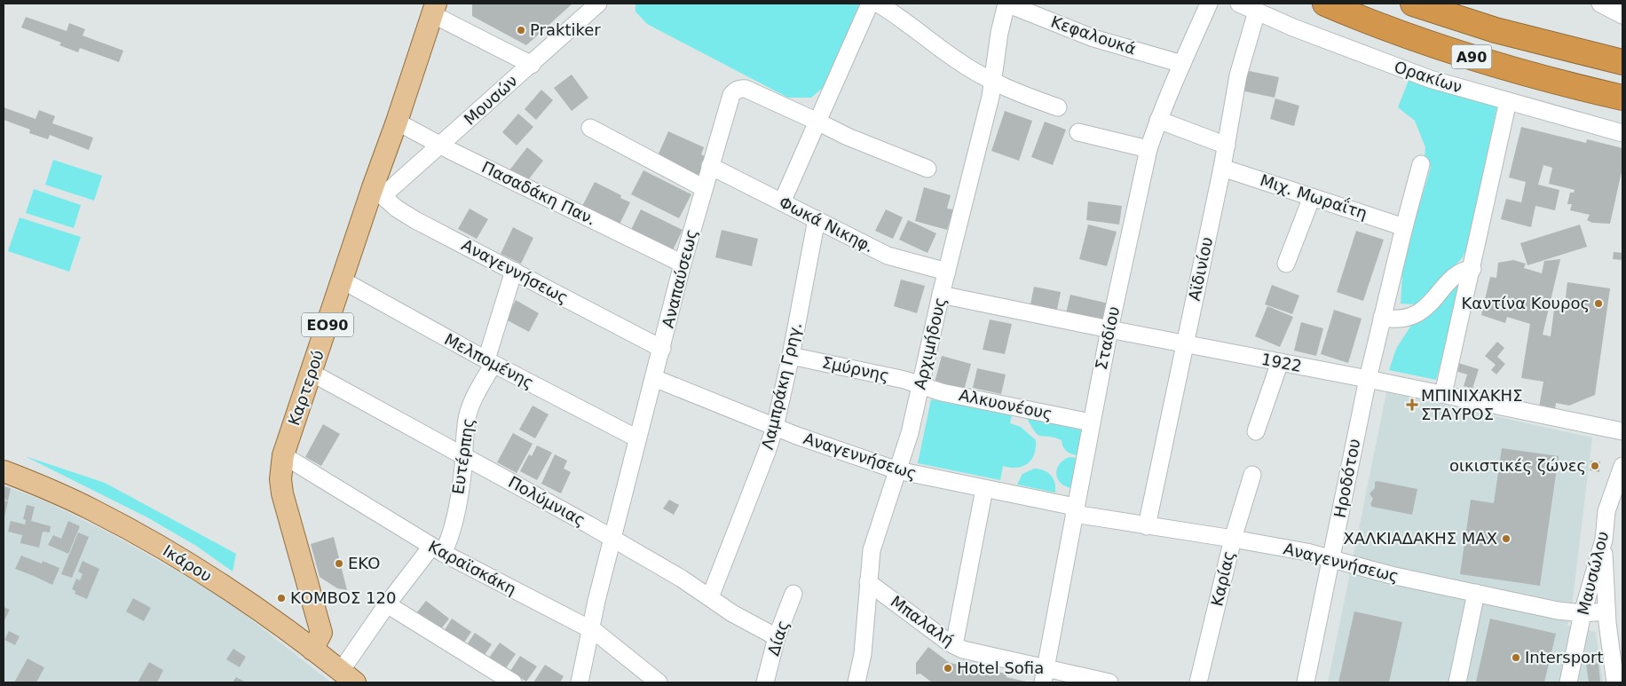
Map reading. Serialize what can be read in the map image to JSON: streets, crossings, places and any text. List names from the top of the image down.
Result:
{
  "streets": {
    "highway": ["Α90"],
    "main road": ["ΕΟ90", "Καρτερού", "Ικάρου"],
    "street": [
      "Κεφαλουκά",
      "Ορακίων",
      "Μουσών",
      "Πασαδάκη Παν.",
      "Μιχ. Μωραΐτη",
      "Φωκά Νικηφ.",
      "Αϊδινίου",
      "Αναγεννήσεως",
      "Αναπαύσεως",
      "Σταδίου",
      "Αρχιμήδους",
      "Μελπομένης",
      "1922",
      "Σμύρνης",
      "Λαμπράκη Γρηγ.",
      "Αλκυονέους",
      "Ευτέρπης",
      "Ηροδότου",
      "Πολύμνιας",
      "Καραϊσκάκη",
      "Μαυσώλου",
      "Καρίας",
      "Μπαλαλή",
      "Δίας"
    ]
  },
  "crossings": [
    ["Κεφαλουκά", "Σταδίου"],
    ["Κεφαλουκά", "Αρχιμήδους"],
    ["Ορακίων", "Αϊδινίου"],
    ["Μουσών", "Πασαδάκη Παν."],
    ["Μουσών", "Αναγεννήσεως"],
    ["Μουσών", "Καρτερού"],
    ["Πασαδάκη Παν.", "Αναπαύσεως"],
    ["Πασαδάκη Παν.", "Καρτερού"],
    ["Μιχ. Μωραΐτη", "Αϊδινίου"],
    ["Μιχ. Μωραΐτη", "Ηροδότου"],
    ["Φωκά Νικηφ.", "Αναπαύσεως"],
    ["Φωκά Νικηφ.", "Αρχιμήδους"],
    ["Φωκά Νικηφ.", "Λαμπράκη Γρηγ."],
    ["Αϊδινίου", "Αναγεννήσεως"],
    ["Αϊδινίου", "1922"],
    ["Αναγεννήσεως", "Αναπαύσεως"],
    ["Αναγεννήσεως", "Σταδίου"],
    ["Αναγεννήσεως", "Αρχιμήδους"],
    ["Αναγεννήσεως", "Λαμπράκη Γρηγ."],
    ["Αναγεννήσεως", "Καρτερού"],
    ["Αναγεννήσεως", "Ευτέρπης"],
    ["Αναγεννήσεως", "Ηροδότου"],
    ["Αναγεννήσεως", "Μαυσώλου"],
    ["Αναγεννήσεως", "Καρίας"],
    ["Αναπαύσεως", "Μελπομένης"],
    ["Αναπαύσεως", "Πολύμνιας"],
    ["Αναπαύσεως", "Καραϊσκάκη"],
    ["Σταδίου", "1922"],
    ["Σταδίου", "Αλκυονέους"],
    ["Σταδίου", "Μπαλαλή"],
    ["Αρχιμήδους", "1922"],
    ["Αρχιμήδους", "Σμύρνης"],
    ["Αρχιμήδους", "Αλκυονέους"],
    ["Αρχιμήδους", "Μπαλαλή"],
    ["Μελπομένης", "Καρτερού"],
    ["Μελπομένης", "Ευτέρπης"],
    ["1922", "Ηροδότου"],
    ["Σμύρνης", "Λαμπράκη Γρηγ."],
    ["Σμύρνης", "Αλκυονέους"],
    ["Λαμπράκη Γρηγ.", "Πολύμνιας"],
    ["Καρτερού", "Πολύμνιας"],
    ["Καρτερού", "Ικάρου"],
    ["Καρτερού", "Καραϊσκάκη"],
    ["Ευτέρπης", "Πολύμνιας"],
    ["Ευτέρπης", "Ικάρου"],
    ["Ευτέρπης", "Καραϊσκάκη"],
    ["Πολύμνιας", "Δίας"]
  ],
  "places": {
    "other": [
      "Praktiker",
      "Καντίνα Κουρος",
      "οικιστικές ζώνες",
      "ΧΑΛΚΙΑΔΑΚΗΣ MAX",
      "EKO",
      "ΚΟΜΒΟΣ 120",
      "Intersport",
      "Hotel Sofia"
    ],
    "health": ["ΜΠΙΝΙΧΑΚΗΣ ΣΤΑΥΡΟΣ"]
  }
}
